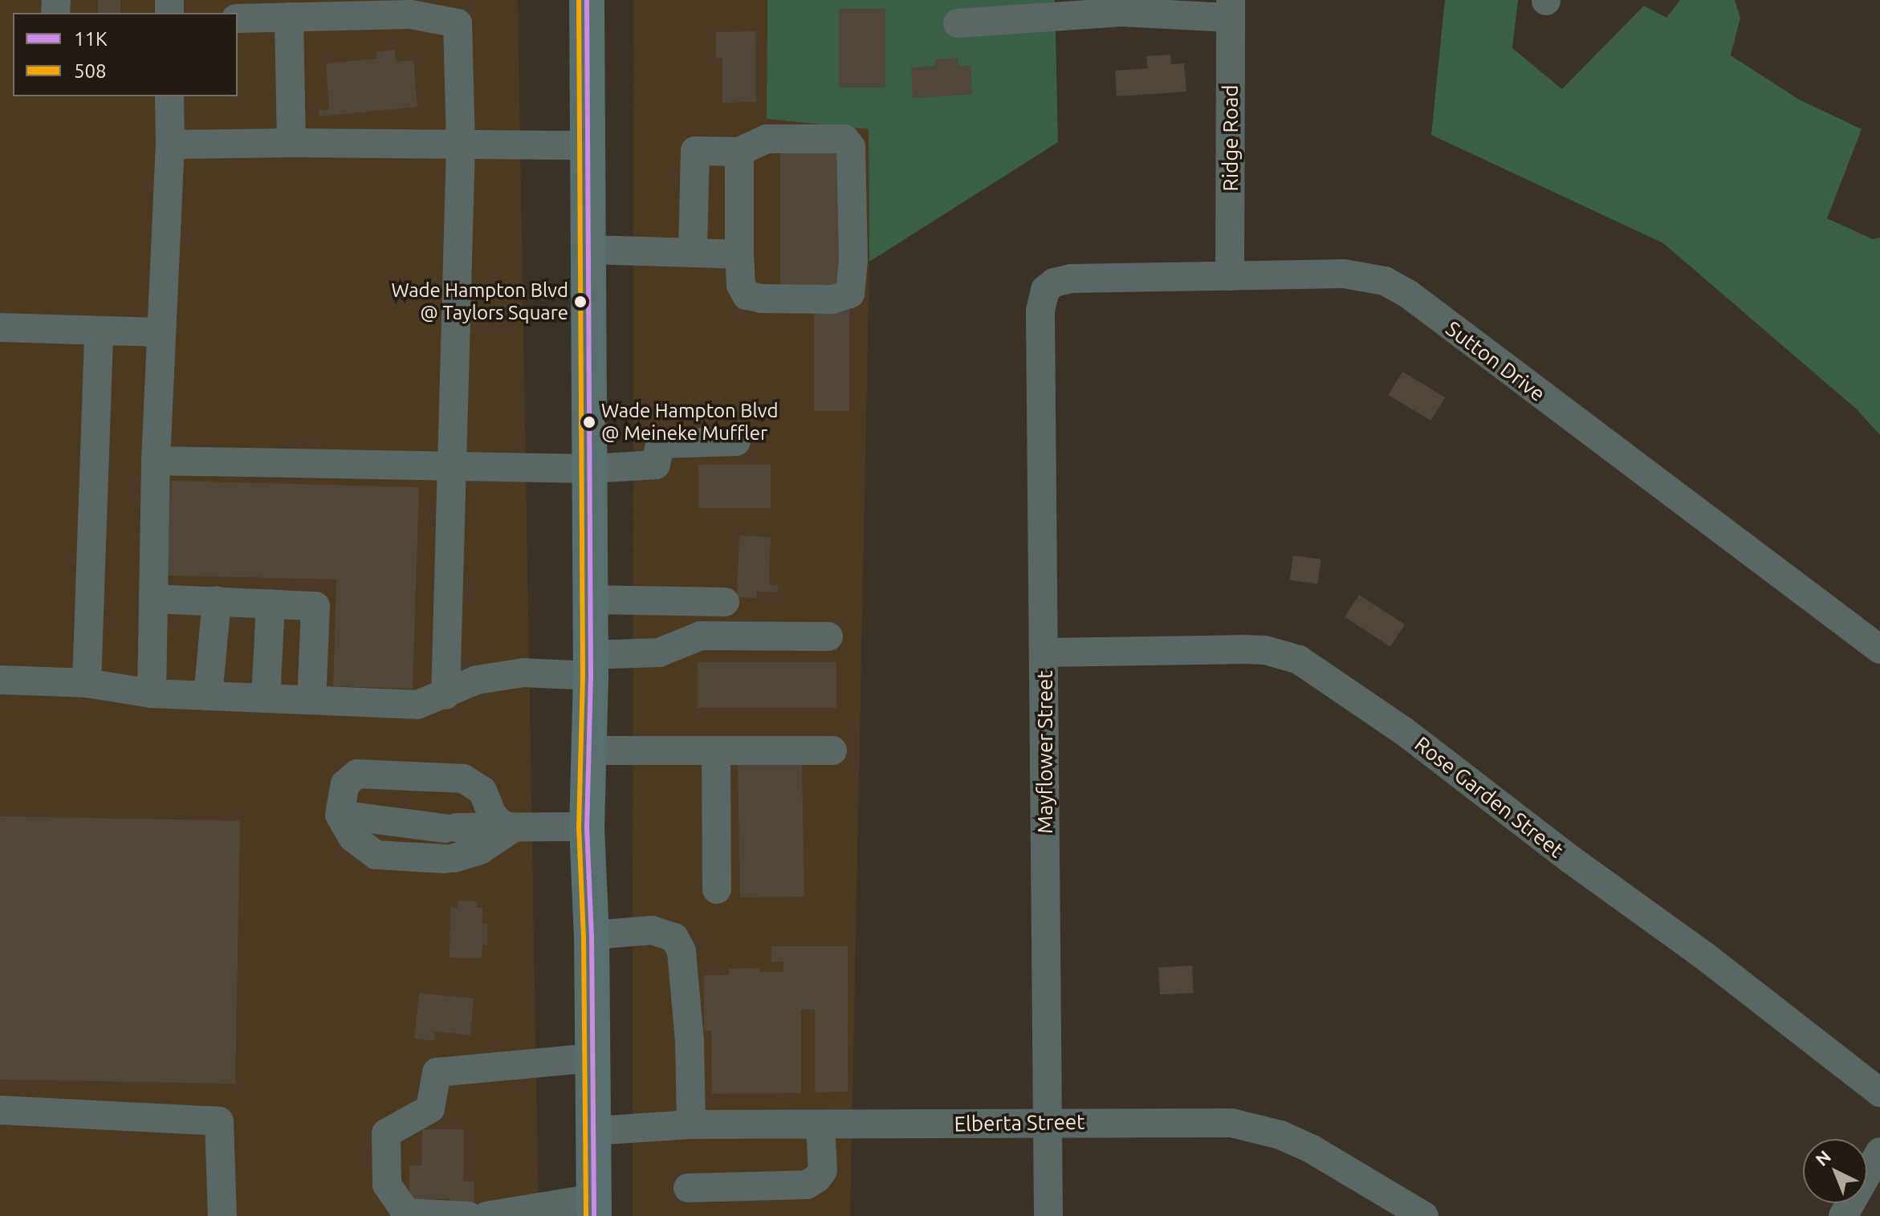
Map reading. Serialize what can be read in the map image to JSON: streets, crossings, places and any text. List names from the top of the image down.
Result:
{
  "streets": {
    "street": [
      "Ridge Road",
      "Sutton Drive",
      "Mayflower Street",
      "Rose Garden Street",
      "Elberta Street"
    ]
  },
  "crossings": [
    ["Ridge Road", "Sutton Drive"],
    ["Sutton Drive", "Mayflower Street"],
    ["Mayflower Street", "Rose Garden Street"],
    ["Mayflower Street", "Elberta Street"]
  ],
  "places": ["Wade Hampton Blvd @ Taylors Square", "Wade Hampton Blvd @ Meineke Muffler"],
  "lines": ["transit line 11K", "transit line 508"],
  "legend": ["11K", "508"],
  "north": "top left"
}
